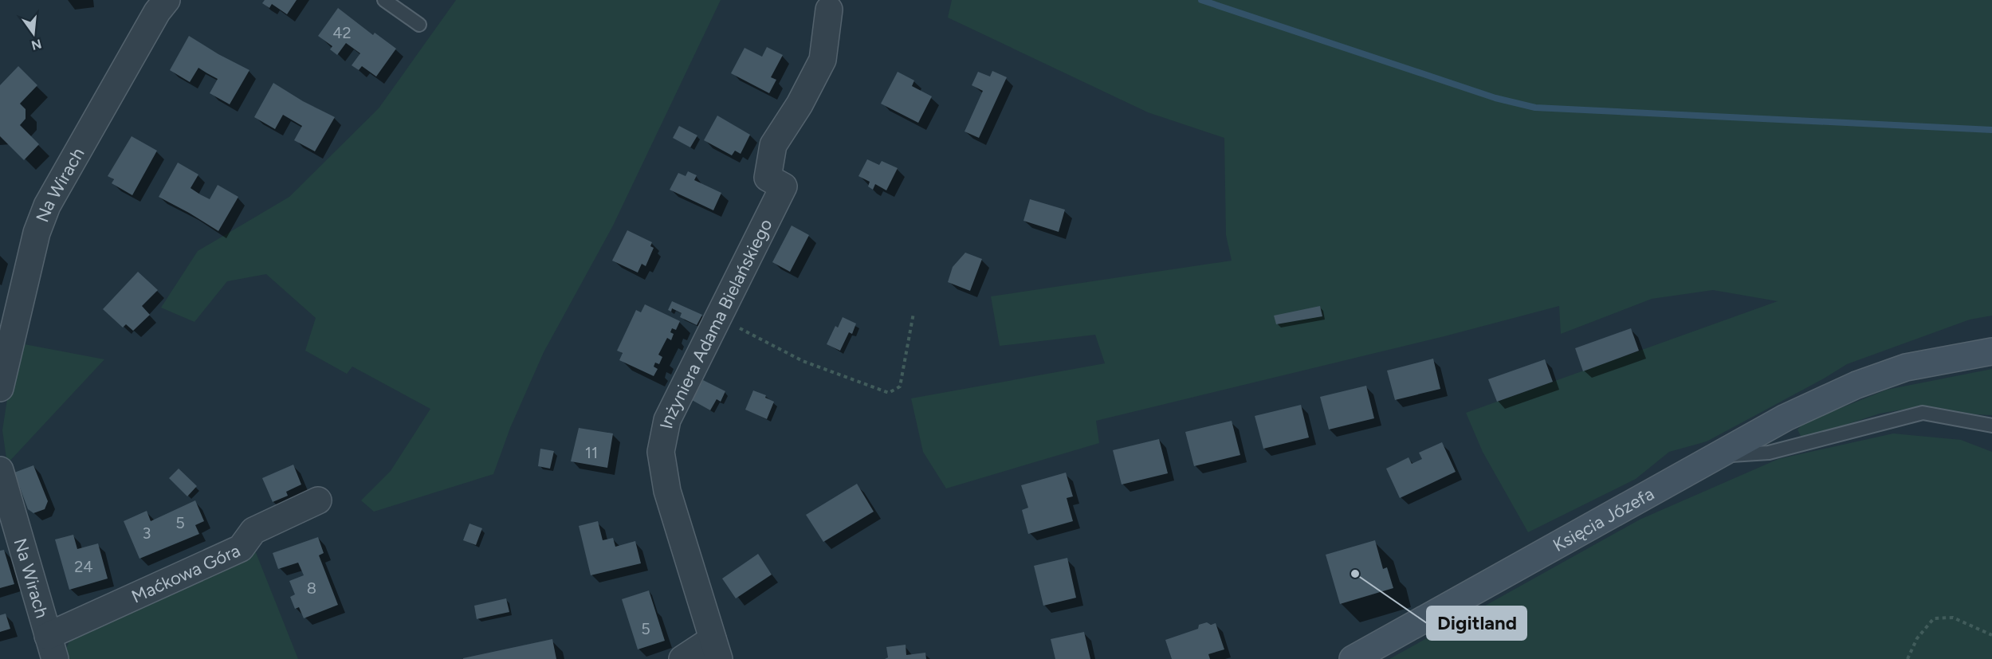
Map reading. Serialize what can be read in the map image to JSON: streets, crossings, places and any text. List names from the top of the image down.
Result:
{
  "streets": {
    "street": [
      "Na Wirach",
      "Inżyniera Adama Bielańskiego",
      "Księcia Józefa",
      "Maćkowa Góra"
    ]
  },
  "crossings": [
    ["Na Wirach", "Maćkowa Góra"]
  ],
  "places": ["Digitland"],
  "house_numbers": [
    "42",
    "11",
    "5",
    "3",
    "24",
    "8",
    "5"
  ],
  "north": "bottom"
}
